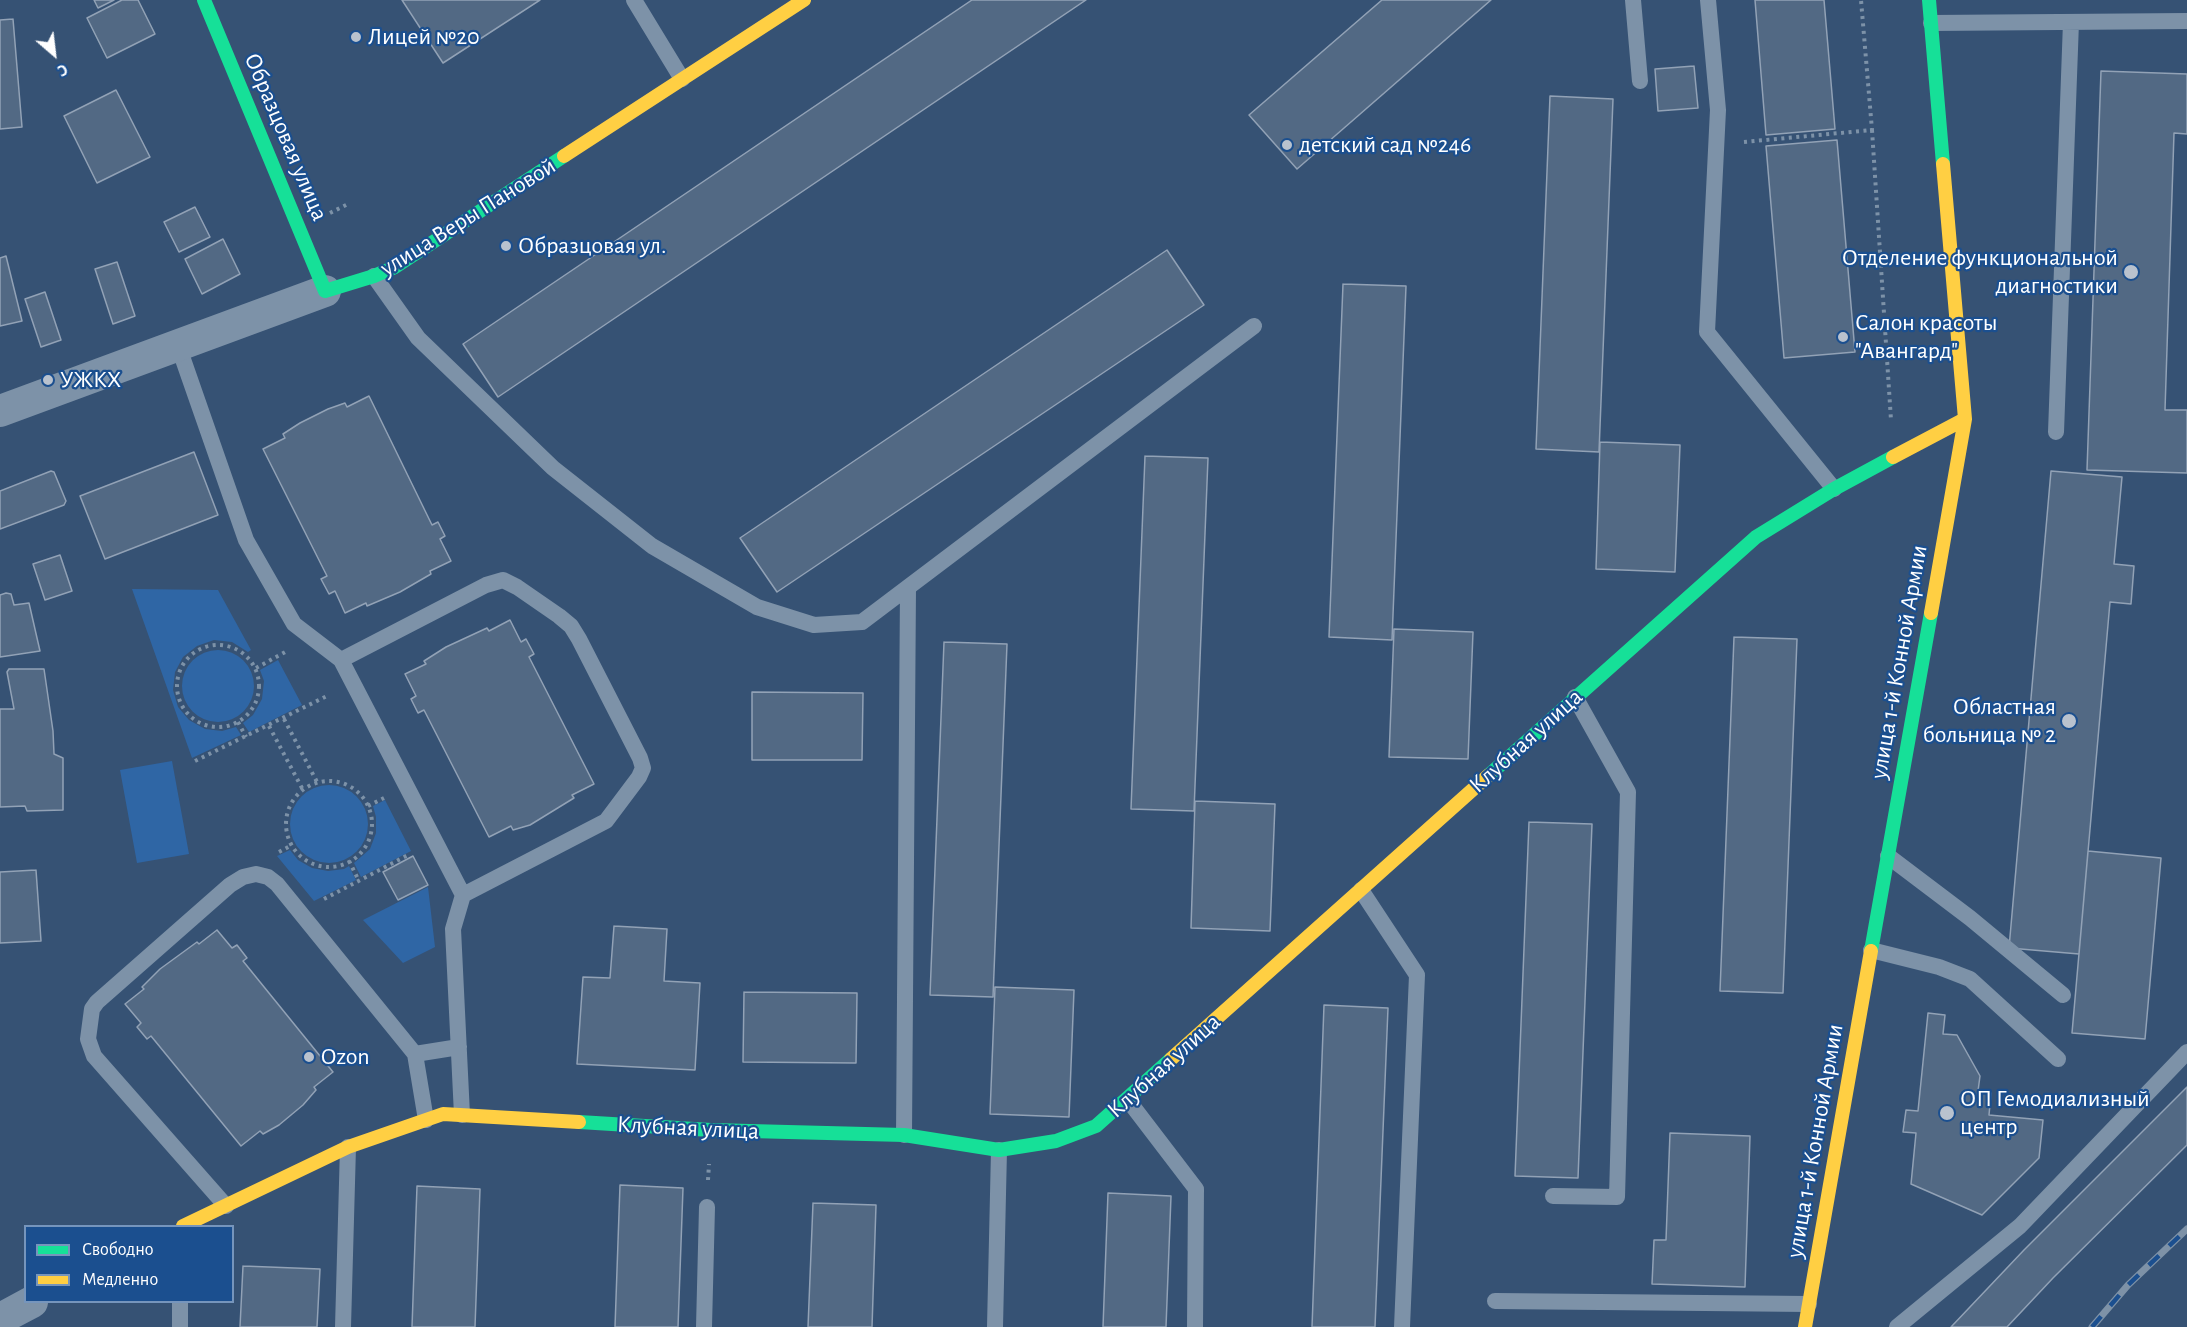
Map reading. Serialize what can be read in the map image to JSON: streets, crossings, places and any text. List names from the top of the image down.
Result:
{
  "streets": {
    "street": [
      "Образцовая улица",
      "улица Веры Пановой",
      "улица 1-й Конной Армии",
      "Клубная улица"
    ]
  },
  "crossings": [
    ["Образцовая улица", "улица Веры Пановой"],
    ["улица 1-й Конной Армии", "Клубная улица"]
  ],
  "places": [
    "Лицей №20",
    "детский сад №246",
    "Образцовая ул.",
    "Отделение функциональной диагностики",
    "Салон красоты \"Авангард\"",
    "УЖКХ",
    "Областная больница № 2",
    "Ozon",
    "ОП Гемодиализный центр"
  ],
  "legend": ["Свободно", "Медленно"],
  "north": "bottom right"
}
